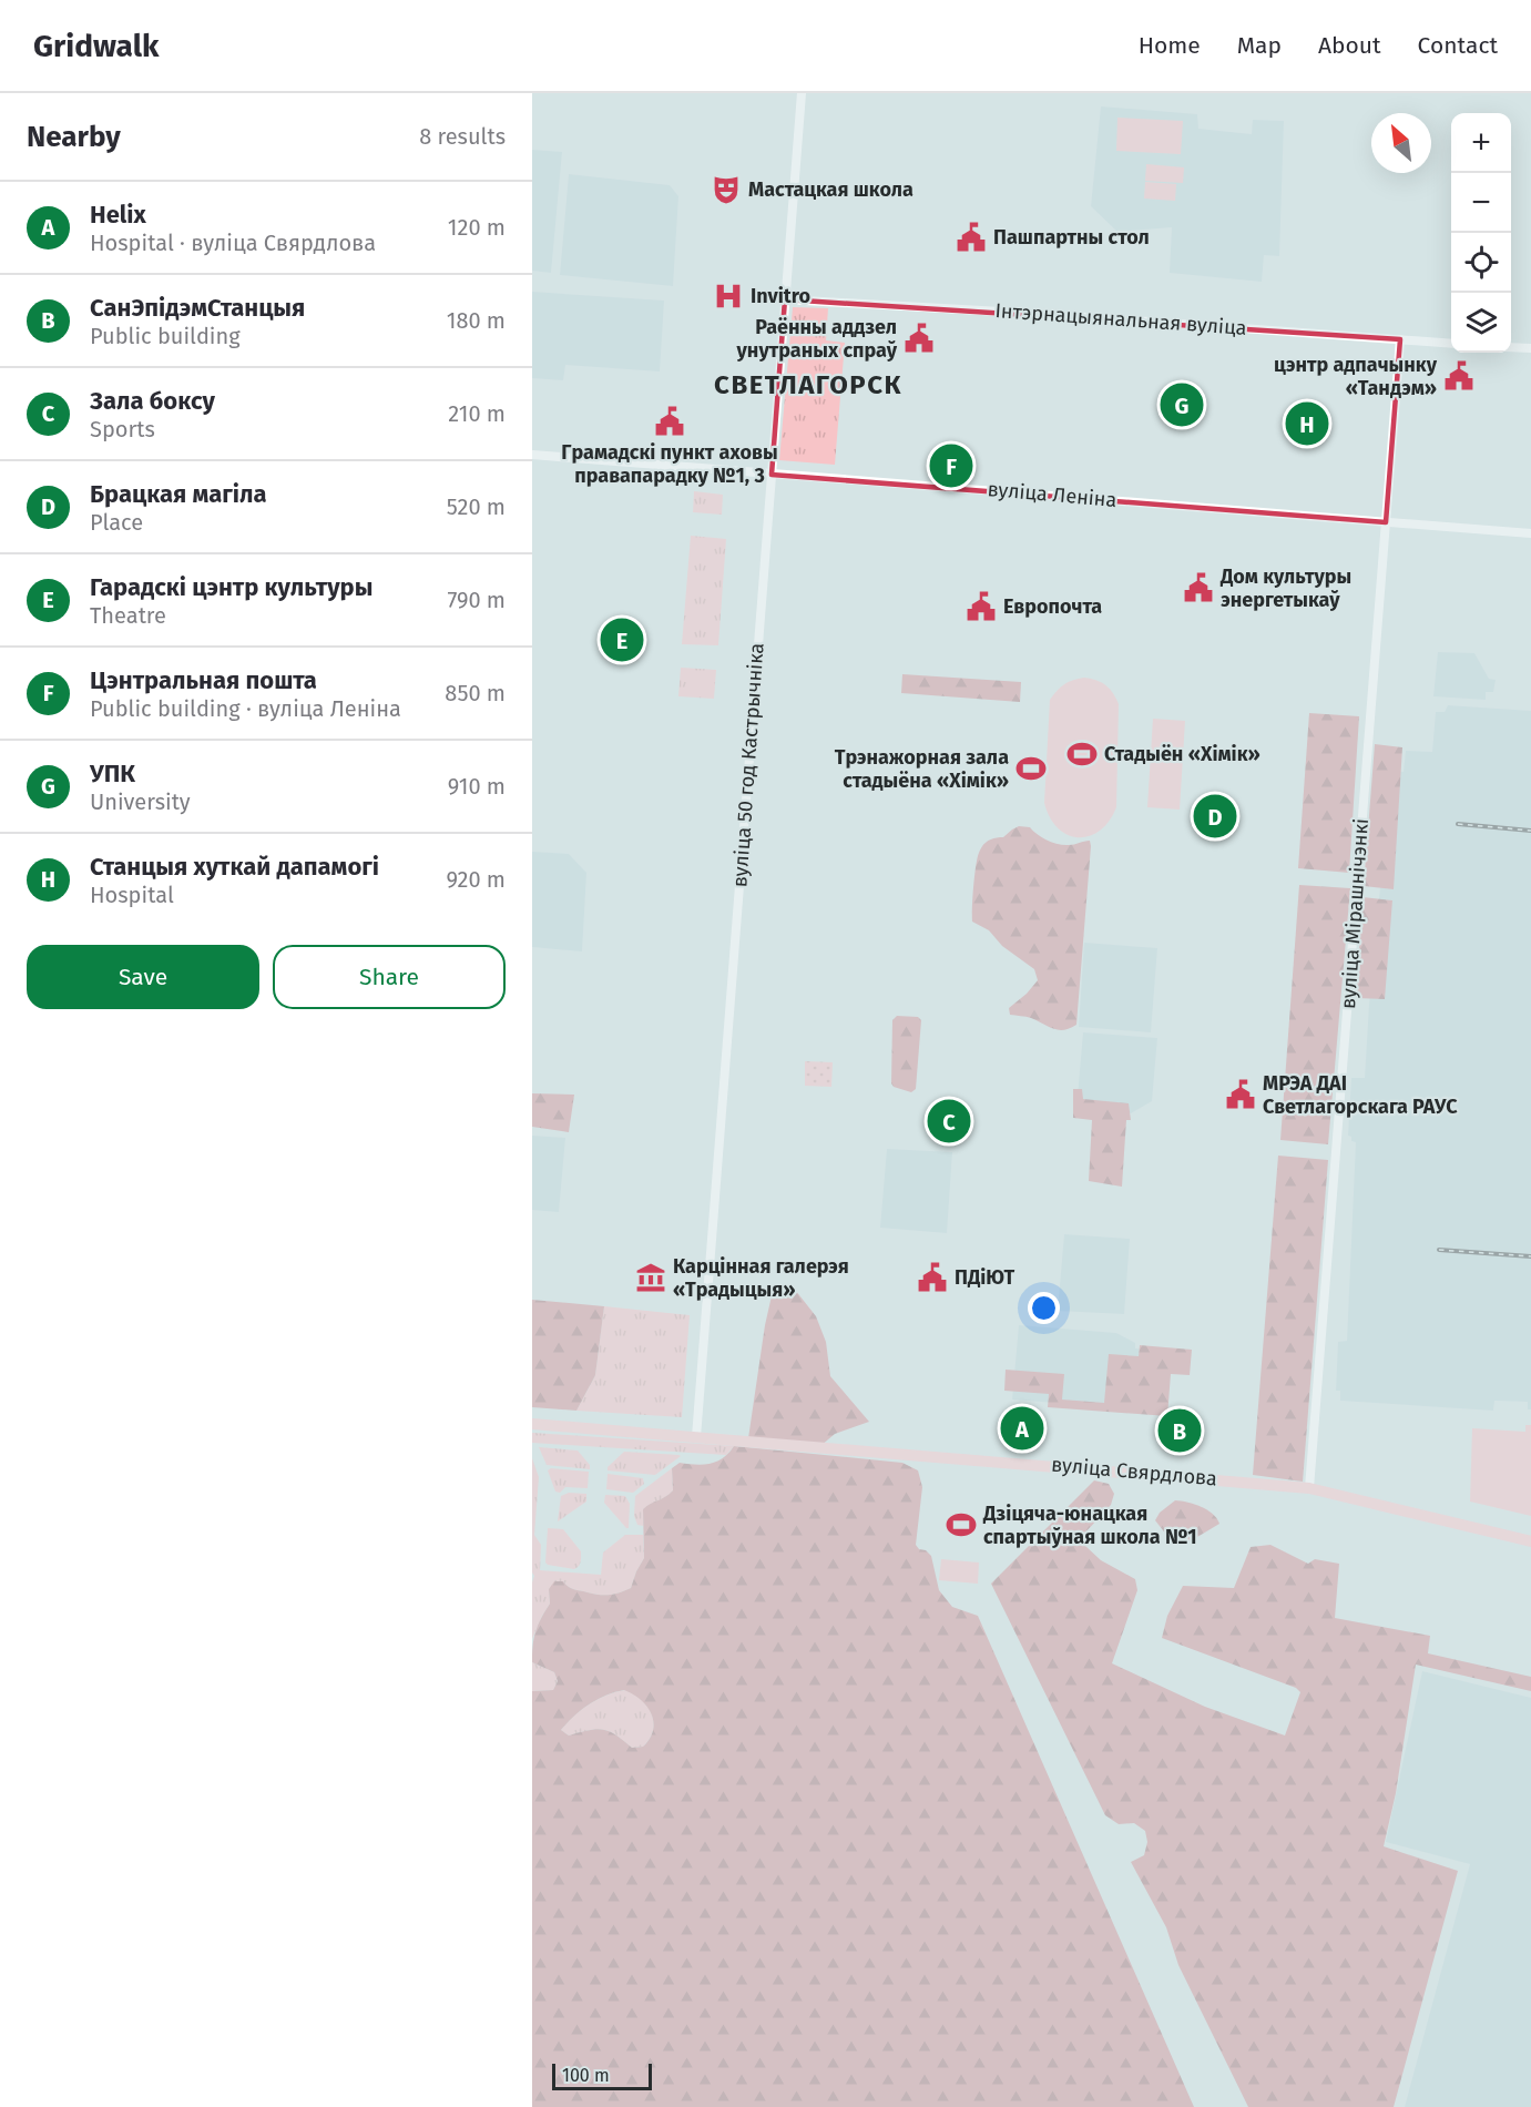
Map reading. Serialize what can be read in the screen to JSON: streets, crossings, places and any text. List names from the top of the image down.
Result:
{
  "streets": {
    "main road": ["вуліца Свярдлова"],
    "street": [
      "Інтэрнацыянальная вуліца",
      "вуліца Леніна",
      "вуліца 50 год Кастрычніка",
      "вуліца Мірашнічэнкі"
    ]
  },
  "crossings": [
    ["Інтэрнацыянальная вуліца", "вуліца 50 год Кастрычніка"],
    ["Інтэрнацыянальная вуліца", "вуліца Мірашнічэнкі"],
    ["вуліца Леніна", "вуліца 50 год Кастрычніка"],
    ["вуліца Леніна", "вуліца Мірашнічэнкі"],
    ["вуліца 50 год Кастрычніка", "вуліца Свярдлова"],
    ["вуліца Мірашнічэнкі", "вуліца Свярдлова"]
  ],
  "districts": ["СВЕТЛАГОРСК"],
  "places": {
    "theatre": ["Мастацкая школа"],
    "public building": [
      "Пашпартны стол",
      "Раённы аддзел унутраных спраў",
      "цэнтр адпачынку «Тандэм»",
      "Грамадскі пункт аховы правапарадку №1, 3",
      "Дом культуры энергетыкаў",
      "Европочта",
      "МРЭА ДАІ Светлагорскага РАУС",
      "ПДіЮТ"
    ],
    "hospital": ["Invitro"],
    "sports": ["Стадыён «Хімік»", "Трэнажорная зала стадыёна «Хімік»", "Дзіцяча-юнацкая спартыўная школа №1"],
    "museum": ["Карцінная галерэя «Традыцыя»"]
  },
  "scale_bar": "100 m",
  "north": "top left",
  "page": {
    "header": "Gridwalk",
    "nav": [
      "Home",
      "Map",
      "About",
      "Contact"
    ],
    "heading": ["Nearby", "8 results"],
    "map_buttons": ["+", "−"],
    "list": [
      {
        "mark": "A",
        "name": "Helix",
        "note": "Hospital · вуліца Свярдлова",
        "value": "120 m"
      },
      {
        "mark": "B",
        "name": "СанЭпідэмСтанцыя",
        "note": "Public building",
        "value": "180 m"
      },
      {
        "mark": "C",
        "name": "Зала боксу",
        "note": "Sports",
        "value": "210 m"
      },
      {
        "mark": "D",
        "name": "Брацкая магіла",
        "note": "Place",
        "value": "520 m"
      },
      {
        "mark": "E",
        "name": "Гарадскі цэнтр культуры",
        "note": "Theatre",
        "value": "790 m"
      },
      {
        "mark": "F",
        "name": "Цэнтральная пошта",
        "note": "Public building · вуліца Леніна",
        "value": "850 m"
      },
      {
        "mark": "G",
        "name": "УПК",
        "note": "University",
        "value": "910 m"
      },
      {
        "mark": "H",
        "name": "Станцыя хуткай дапамогі",
        "note": "Hospital",
        "value": "920 m"
      }
    ],
    "pins": [
      "G",
      "H",
      "F",
      "E",
      "D",
      "C",
      "A",
      "B"
    ],
    "buttons": ["Save", "Share"],
    "scale": "100 m"
  }
}
